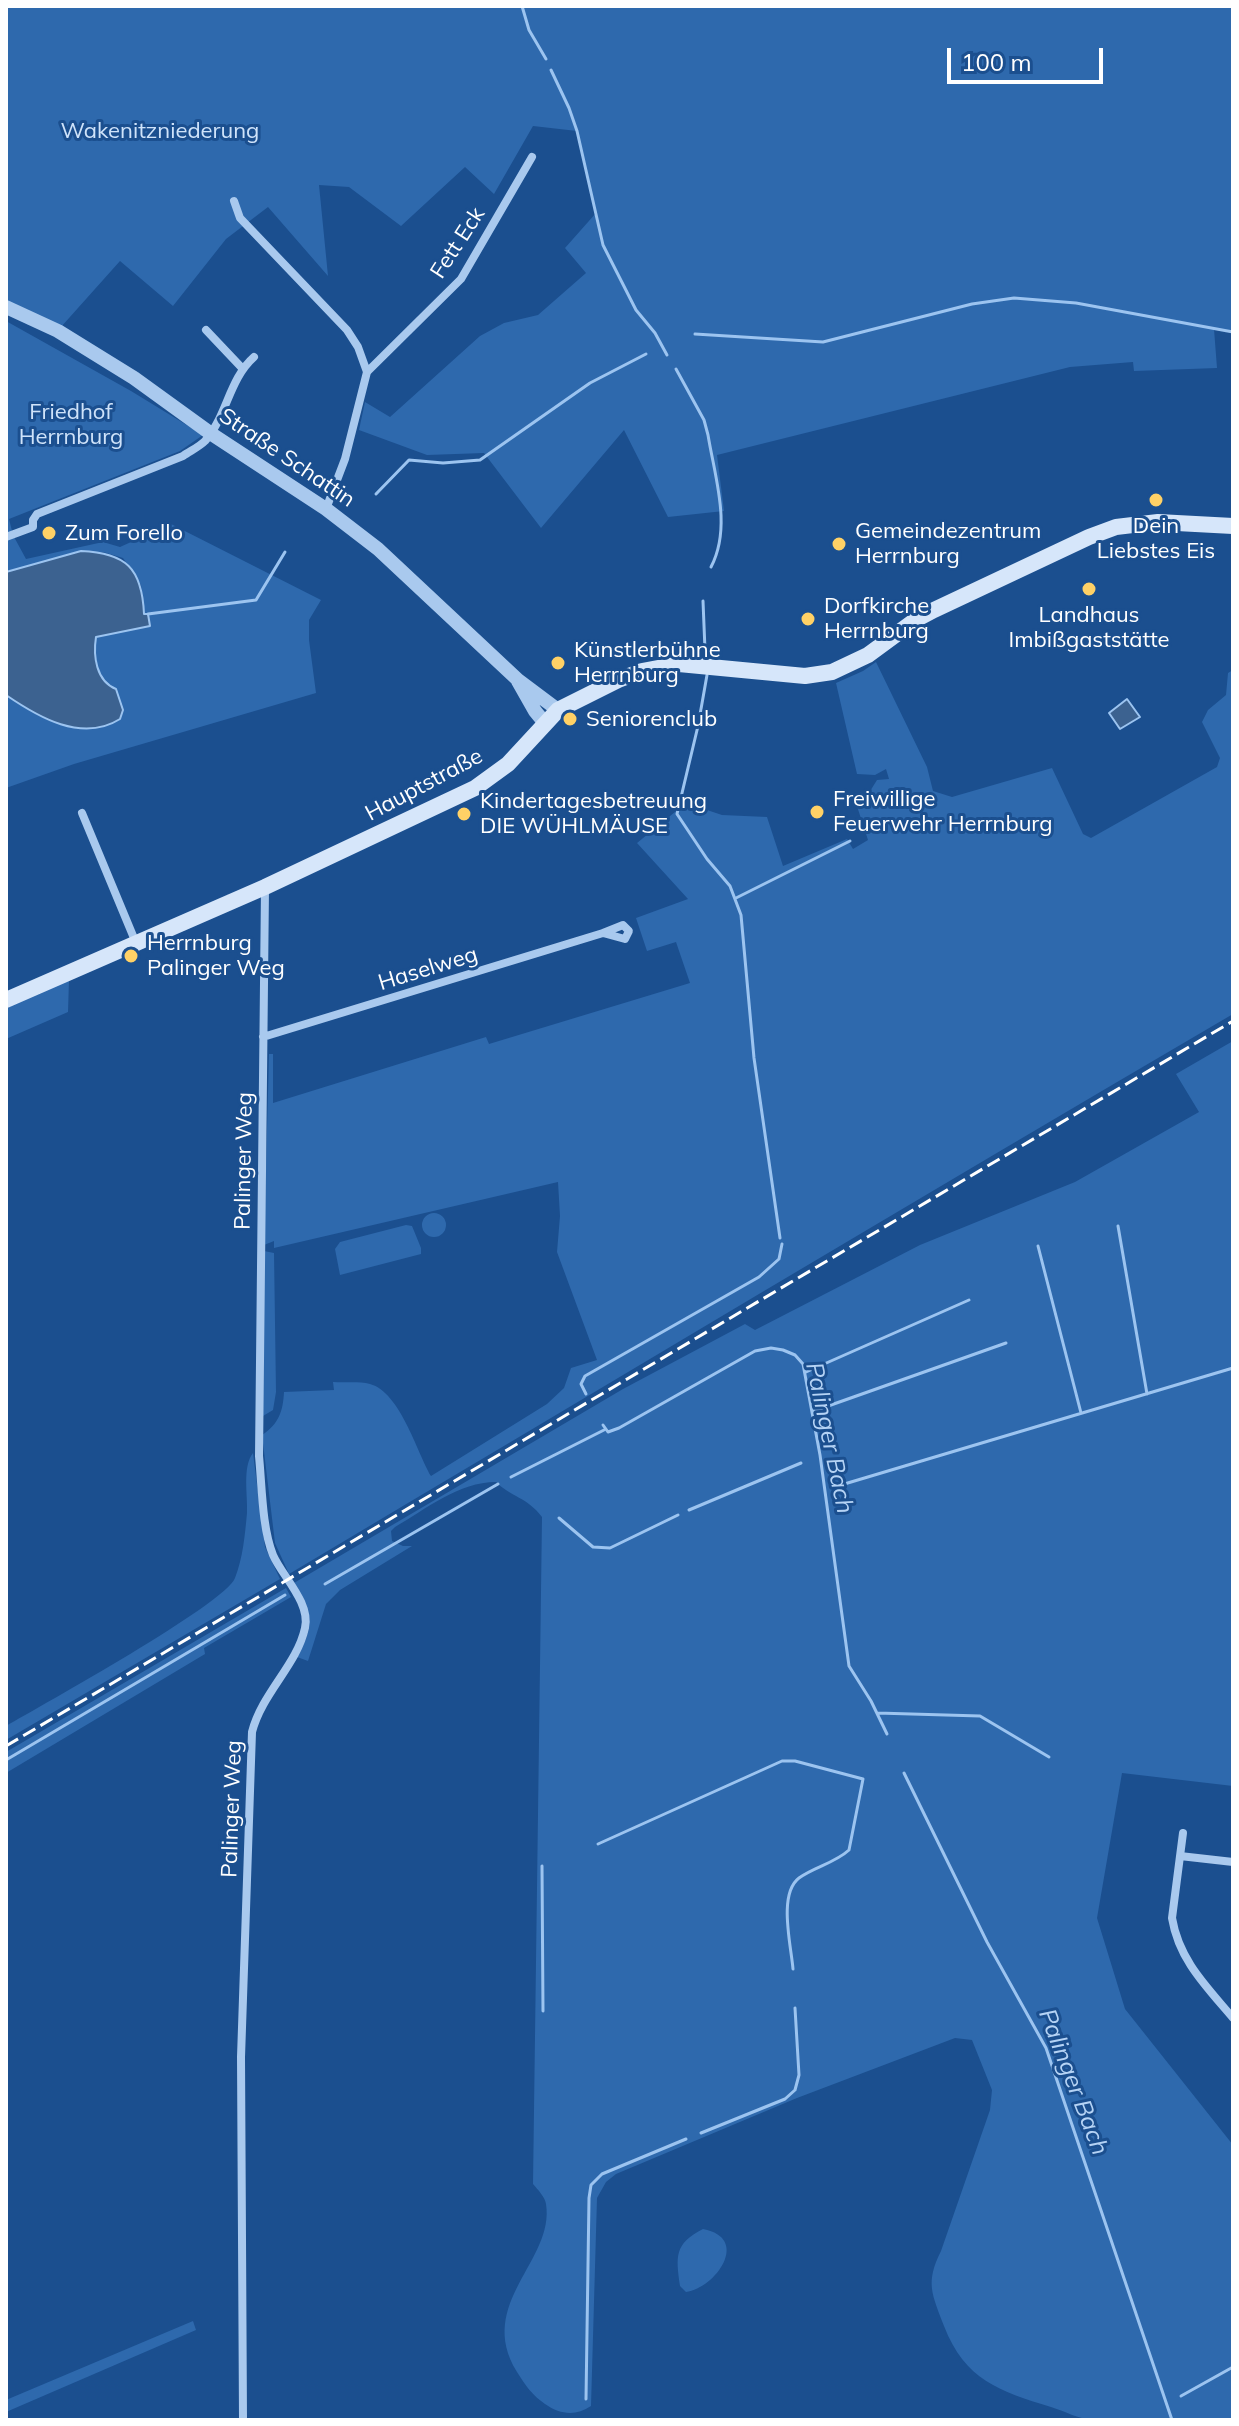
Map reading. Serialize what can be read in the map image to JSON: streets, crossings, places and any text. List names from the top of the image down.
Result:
{
  "streets": {
    "main road": ["Hauptstraße"],
    "street": [
      "Fett Eck",
      "Straße Schattin",
      "Haselweg",
      "Palinger Weg"
    ]
  },
  "crossings": [
    ["Straße Schattin", "Hauptstraße"],
    ["Hauptstraße", "Palinger Weg"],
    ["Haselweg", "Palinger Weg"]
  ],
  "water": ["Palinger Bach"],
  "parks": ["Wakenitzniederung", "Friedhof Herrnburg"],
  "places": [
    "Dein Liebstes Eis",
    "Zum Forello",
    "Gemeindezentrum Herrnburg",
    "Landhaus Imbißgaststätte",
    "Dorfkirche Herrnburg",
    "Künstlerbühne Herrnburg",
    "Seniorenclub",
    "Freiwillige Feuerwehr Herrnburg",
    "Kindertagesbetreuung DIE WÜHLMÄUSE",
    "Herrnburg Palinger Weg"
  ],
  "scale_bar": "100 m"
}
